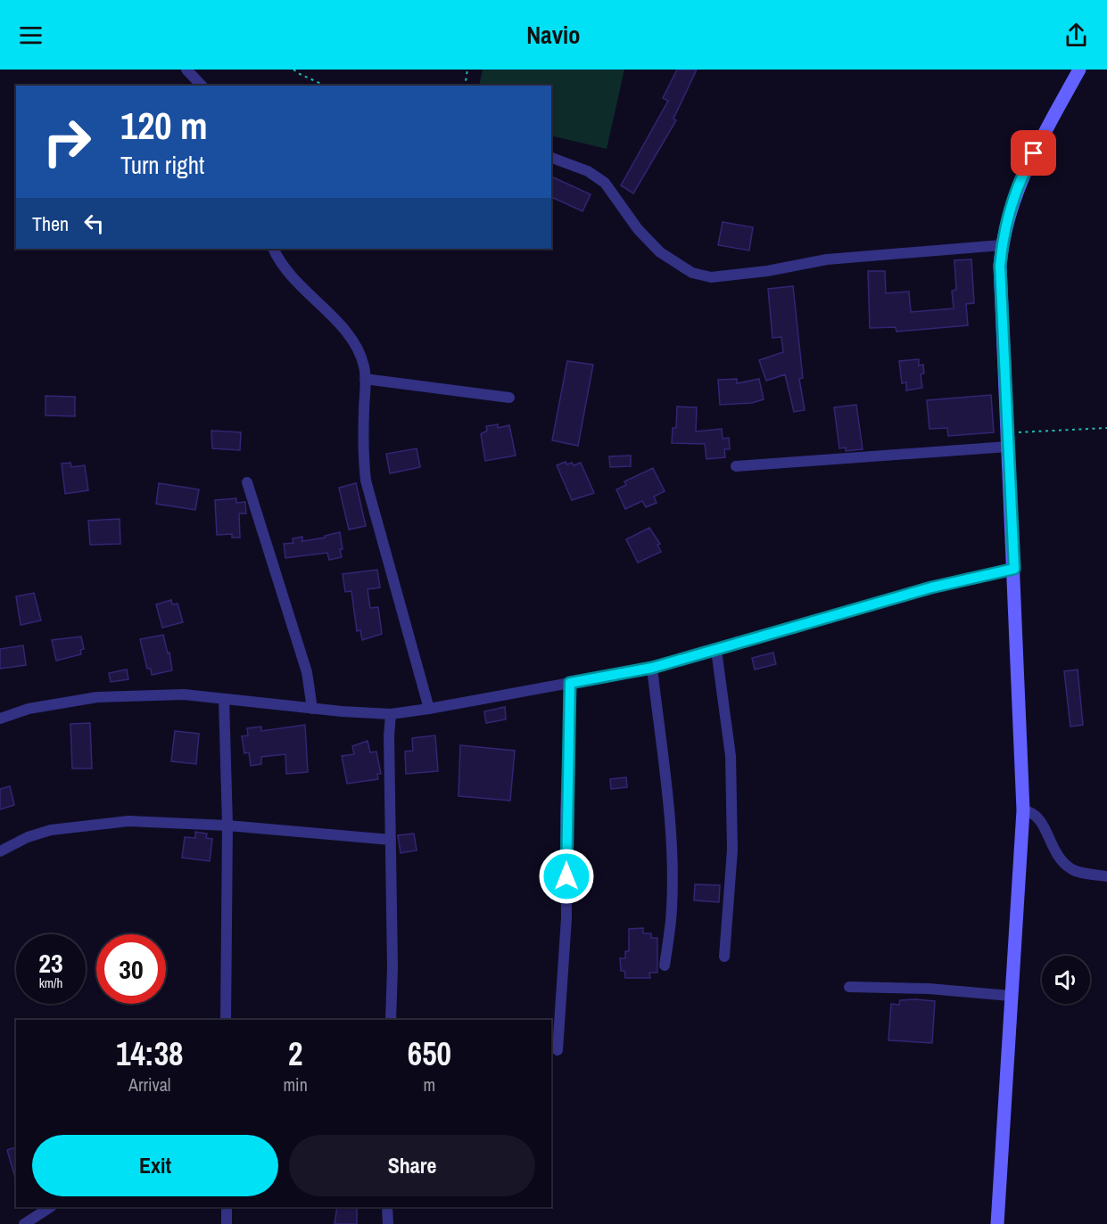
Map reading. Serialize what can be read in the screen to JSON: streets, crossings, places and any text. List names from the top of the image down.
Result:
{
  "page": {
    "header": "Navio",
    "turn": ["120 m", "Turn right"],
    "then": "Then",
    "speed": "23 km/h",
    "limit": "30",
    "eta": [
      "14:38",
      "Arrival",
      "2",
      "min",
      "650",
      "m"
    ],
    "buttons": ["Exit", "Share"]
  }
}
